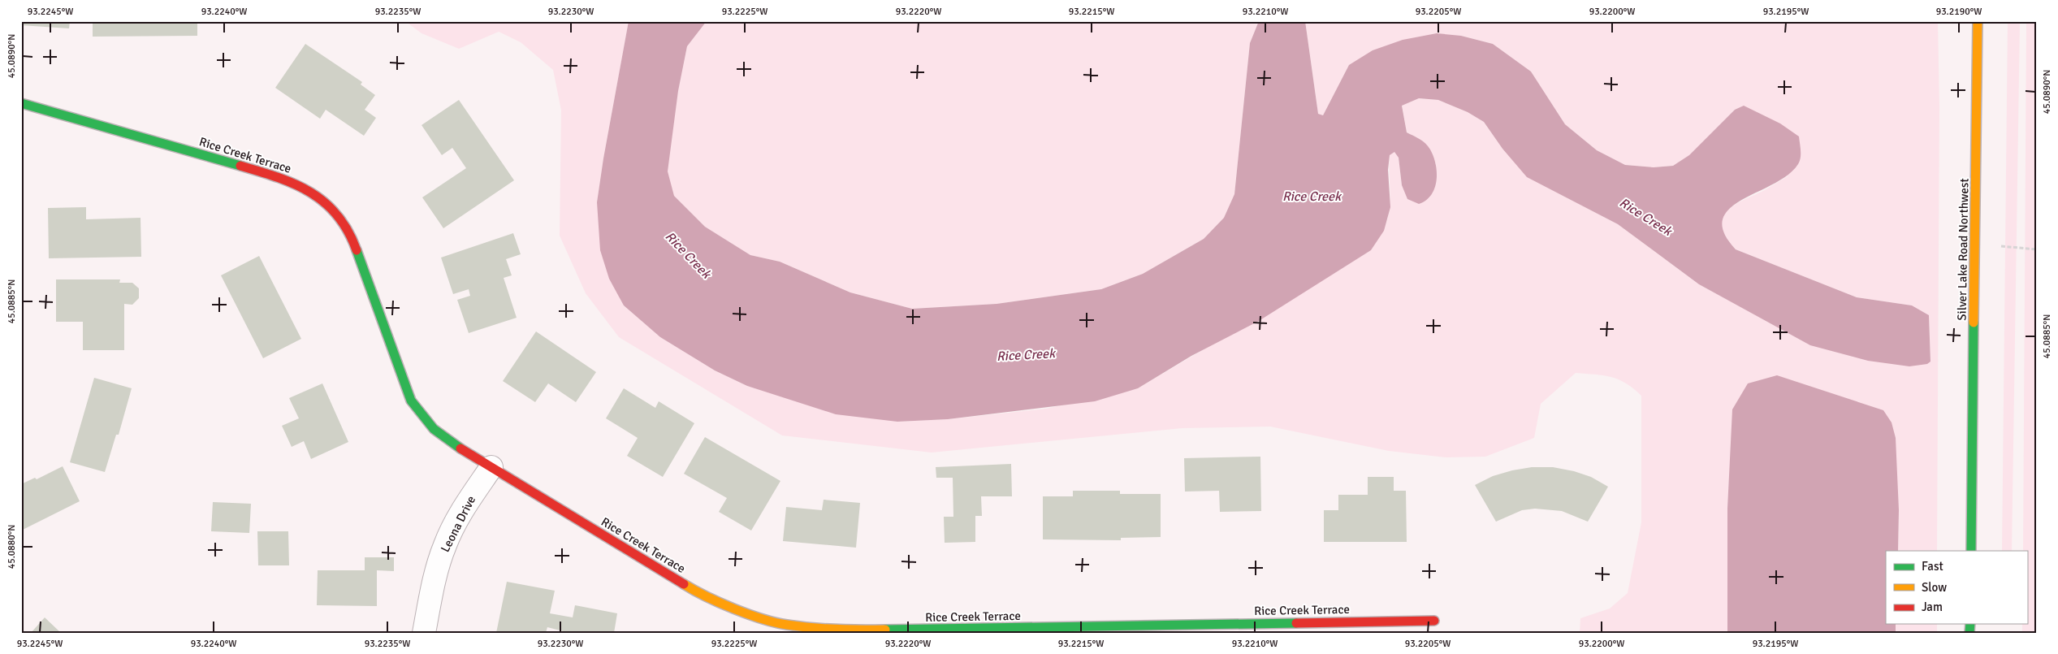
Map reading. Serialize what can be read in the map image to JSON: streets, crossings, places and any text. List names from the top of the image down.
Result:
{
  "streets": {
    "street": ["Rice Creek Terrace", "Silver Lake Road Northwest", "Leona Drive"]
  },
  "crossings": [
    ["Rice Creek Terrace", "Leona Drive"]
  ],
  "water": ["Rice Creek"],
  "legend": ["Fast", "Slow", "Jam"],
  "coordinates": [
    "93.2245°W",
    "93.2240°W",
    "93.2235°W",
    "93.2230°W",
    "93.2225°W",
    "93.2220°W",
    "93.2215°W",
    "93.2210°W",
    "93.2205°W",
    "93.2200°W",
    "93.2195°W",
    "93.2190°W",
    "45.0890°N",
    "45.0885°N",
    "45.0880°N"
  ]
}
